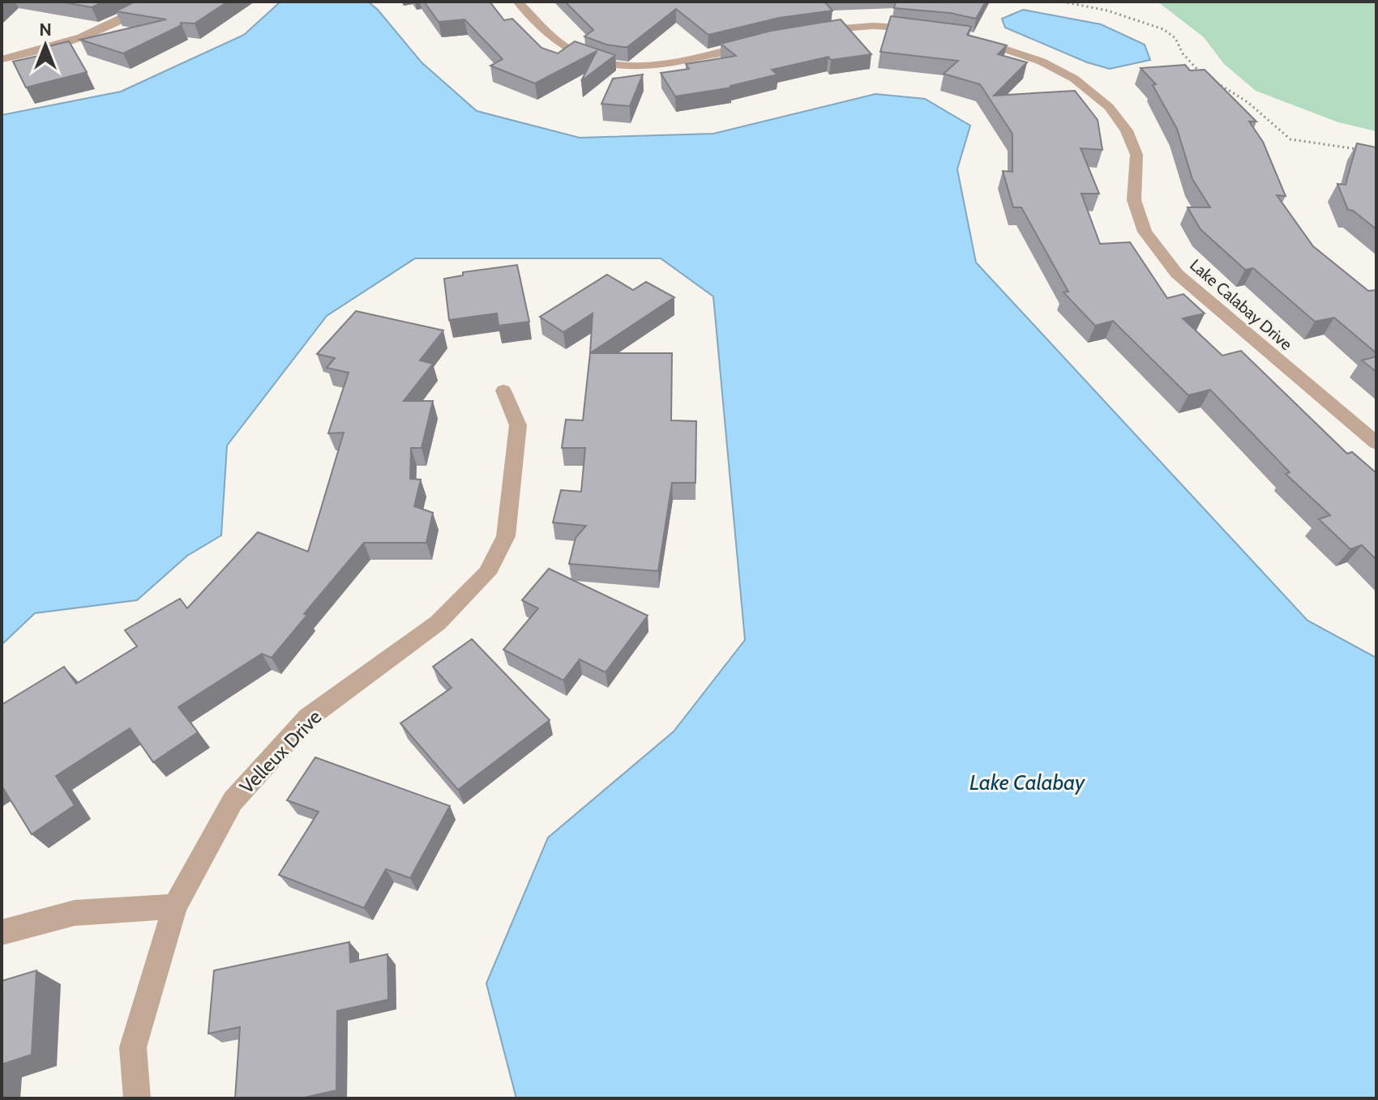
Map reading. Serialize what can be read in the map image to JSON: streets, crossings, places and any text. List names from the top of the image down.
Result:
{
  "streets": {
    "street": ["Lake Calabay Drive", "Velleux Drive"]
  },
  "water": ["Lake Calabay"],
  "north": "top"
}
